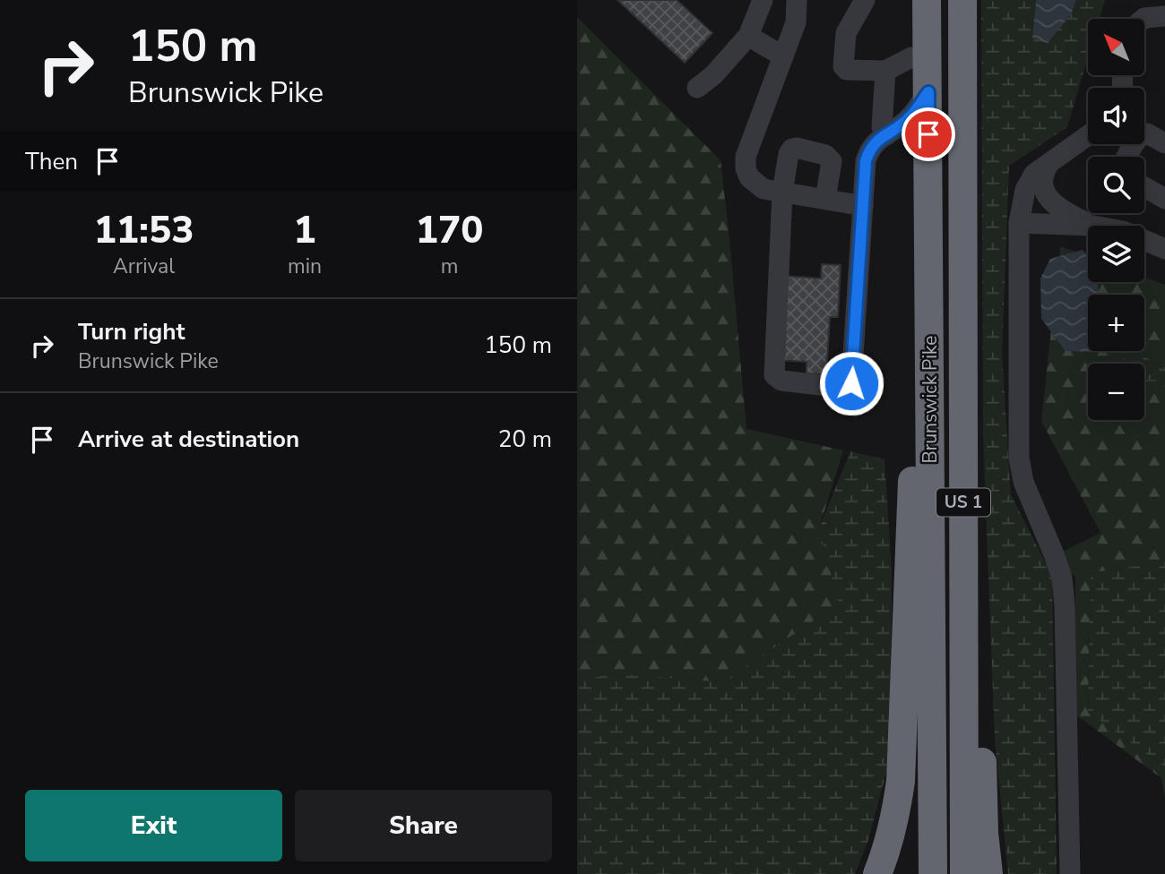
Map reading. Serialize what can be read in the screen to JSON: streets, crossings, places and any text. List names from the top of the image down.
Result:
{
  "streets": {
    "highway": ["Brunswick Pike", "US 1"]
  },
  "north": "top left",
  "page": {
    "turn": ["150 m", "Brunswick Pike"],
    "map_buttons": ["+", "−"],
    "then": "Then",
    "eta": [
      "11:53",
      "Arrival",
      "1",
      "min",
      "170",
      "m"
    ],
    "list": [
      {
        "name": "Turn right",
        "note": "Brunswick Pike",
        "value": "150 m"
      },
      {
        "name": "Arrive at destination",
        "value": "20 m"
      }
    ],
    "buttons": ["Exit", "Share"]
  }
}
